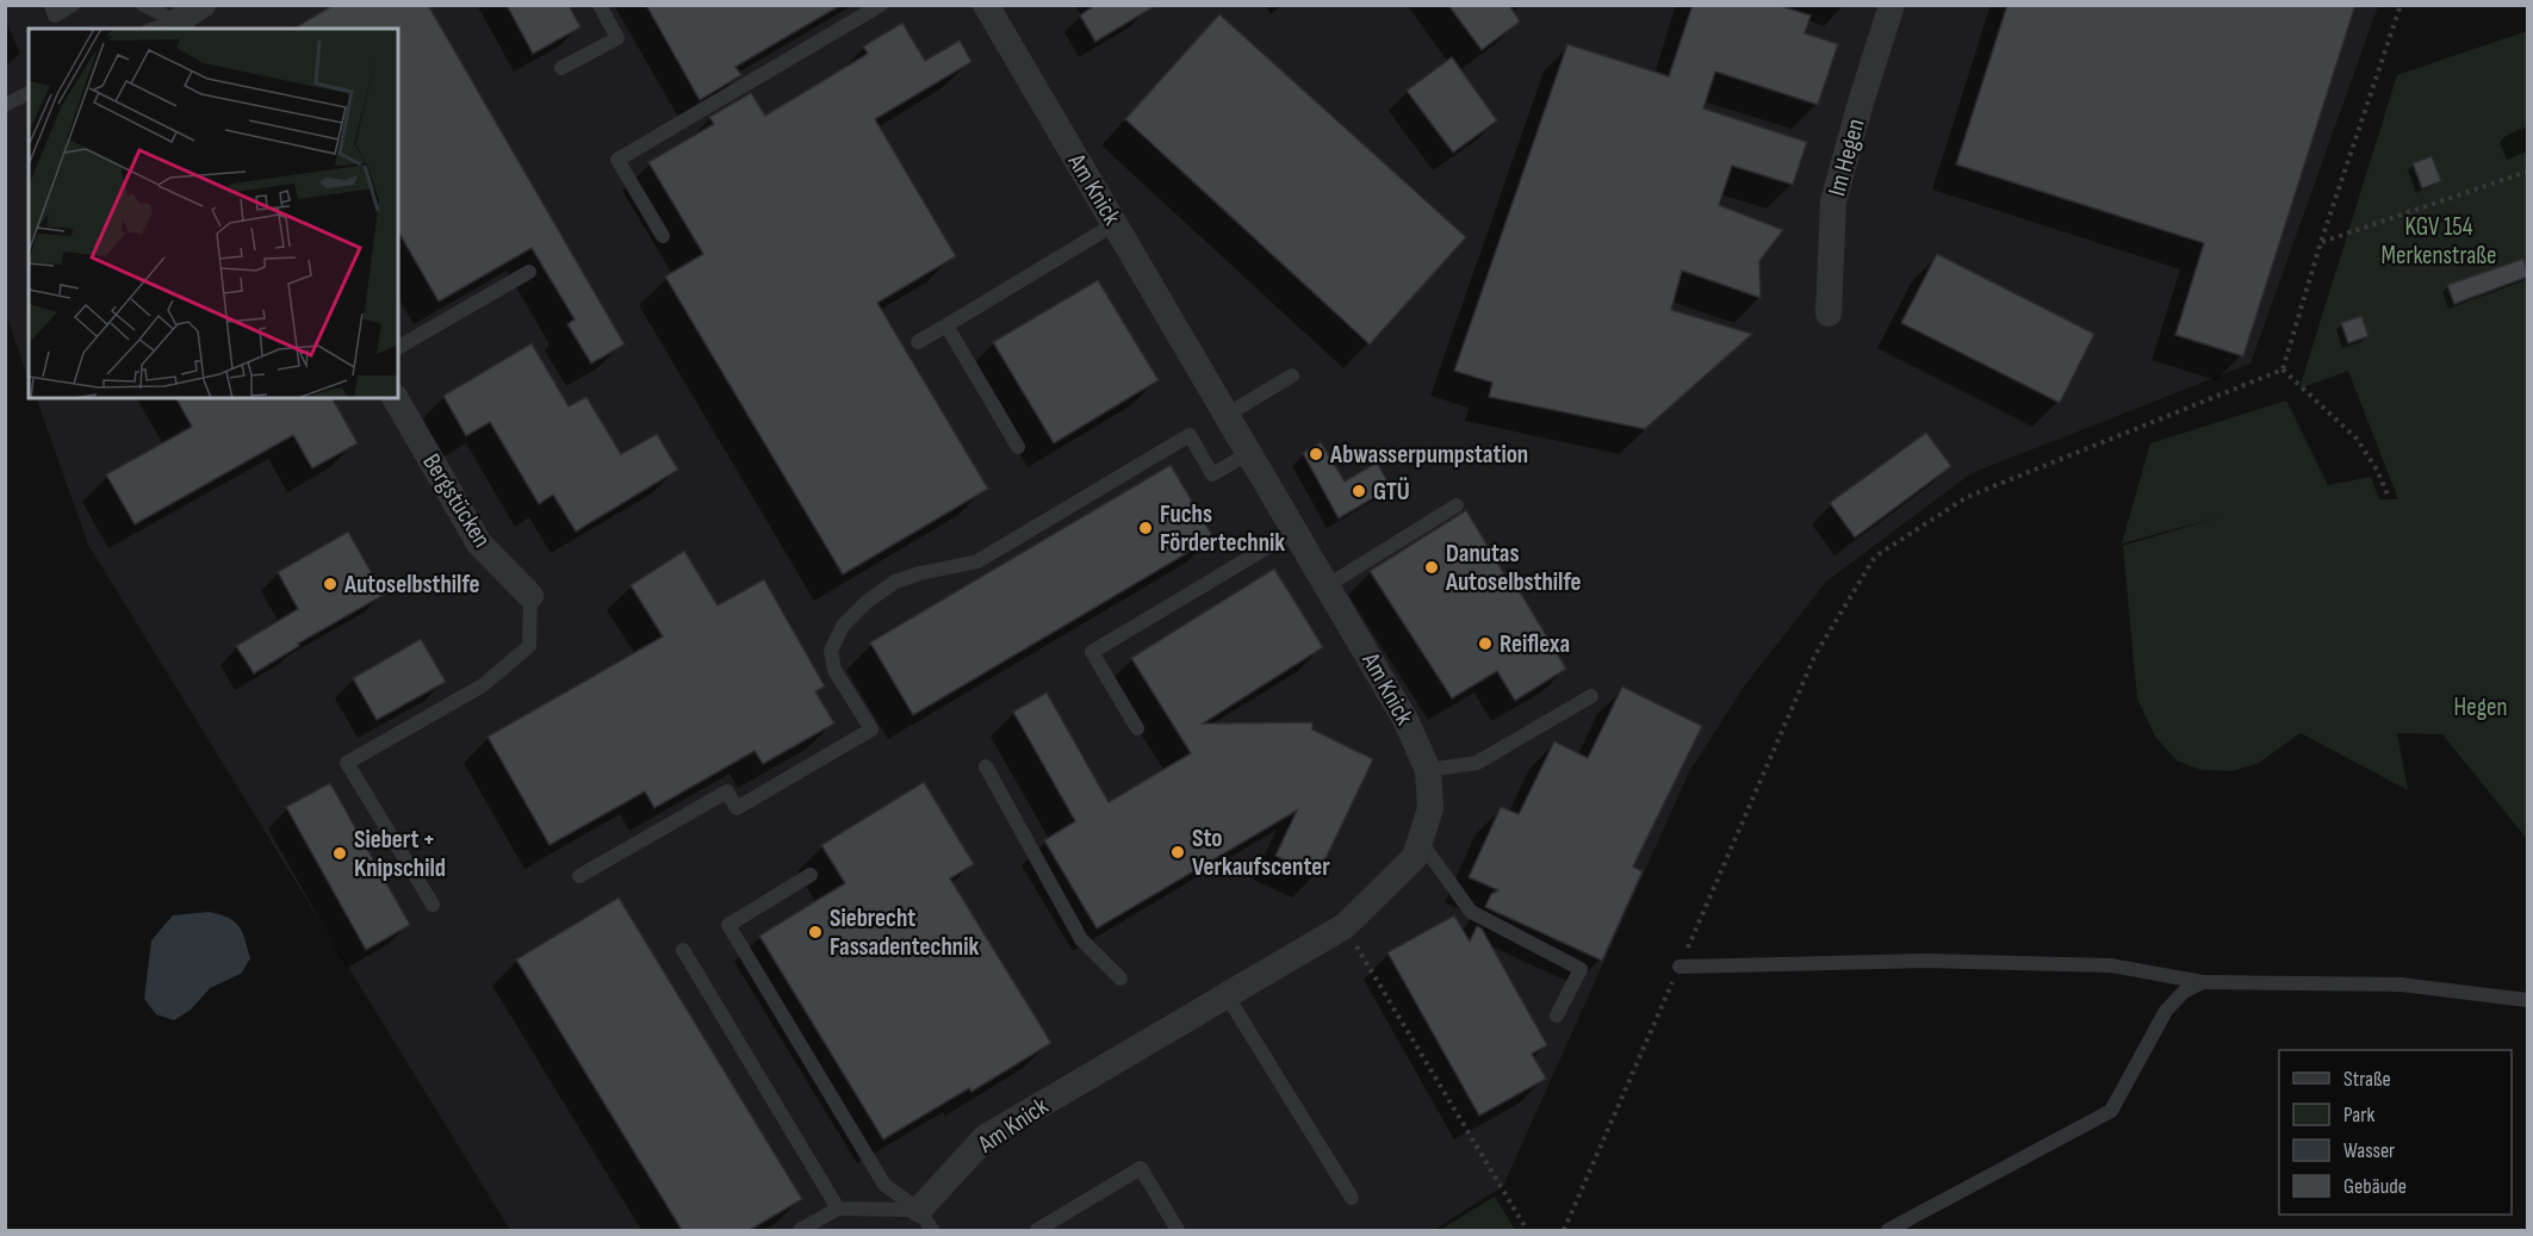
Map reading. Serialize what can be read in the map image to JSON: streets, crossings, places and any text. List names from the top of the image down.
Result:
{
  "streets": {
    "street": ["Im Hegen", "Am Knick", "Bergstücken"]
  },
  "parks": ["KGV 154 Merkenstraße", "Hegen"],
  "places": [
    "Abwasserpumpstation",
    "GTÜ",
    "Fuchs Fördertechnik",
    "Danutas Autoselbsthilfe",
    "Autoselbsthilfe",
    "Reiflexa",
    "Sto Verkaufscenter",
    "Siebert + Knipschild",
    "Siebrecht Fassadentechnik"
  ],
  "legend": [
    "Straße",
    "Park",
    "Wasser",
    "Gebäude"
  ]
}
